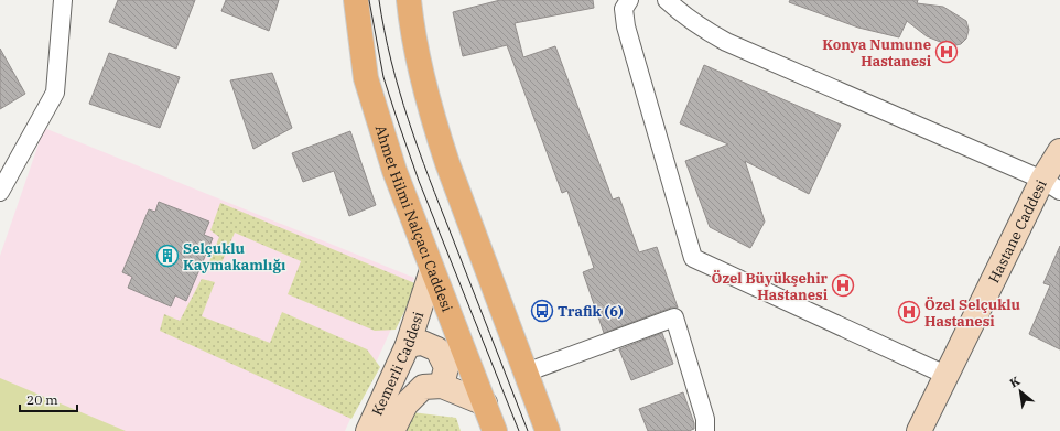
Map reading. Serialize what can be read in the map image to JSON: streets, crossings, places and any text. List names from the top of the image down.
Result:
{
  "streets": {
    "main road": ["Ahmet Hilmi Nalçacı Caddesi"],
    "street": ["Hastane Caddesi", "Kemerli Caddesi"]
  },
  "crossings": [
    ["Ahmet Hilmi Nalçacı Caddesi", "Kemerli Caddesi"]
  ],
  "places": {
    "hospital": ["Konya Numune Hastanesi", "Özel Büyükşehir Hastanesi", "Özel Selçuklu Hastanesi"],
    "building": ["Selçuklu Kaymakamlığı"],
    "bus stop": ["Trafik (6)"]
  },
  "scale_bar": "20 m",
  "north": "top left"
}
